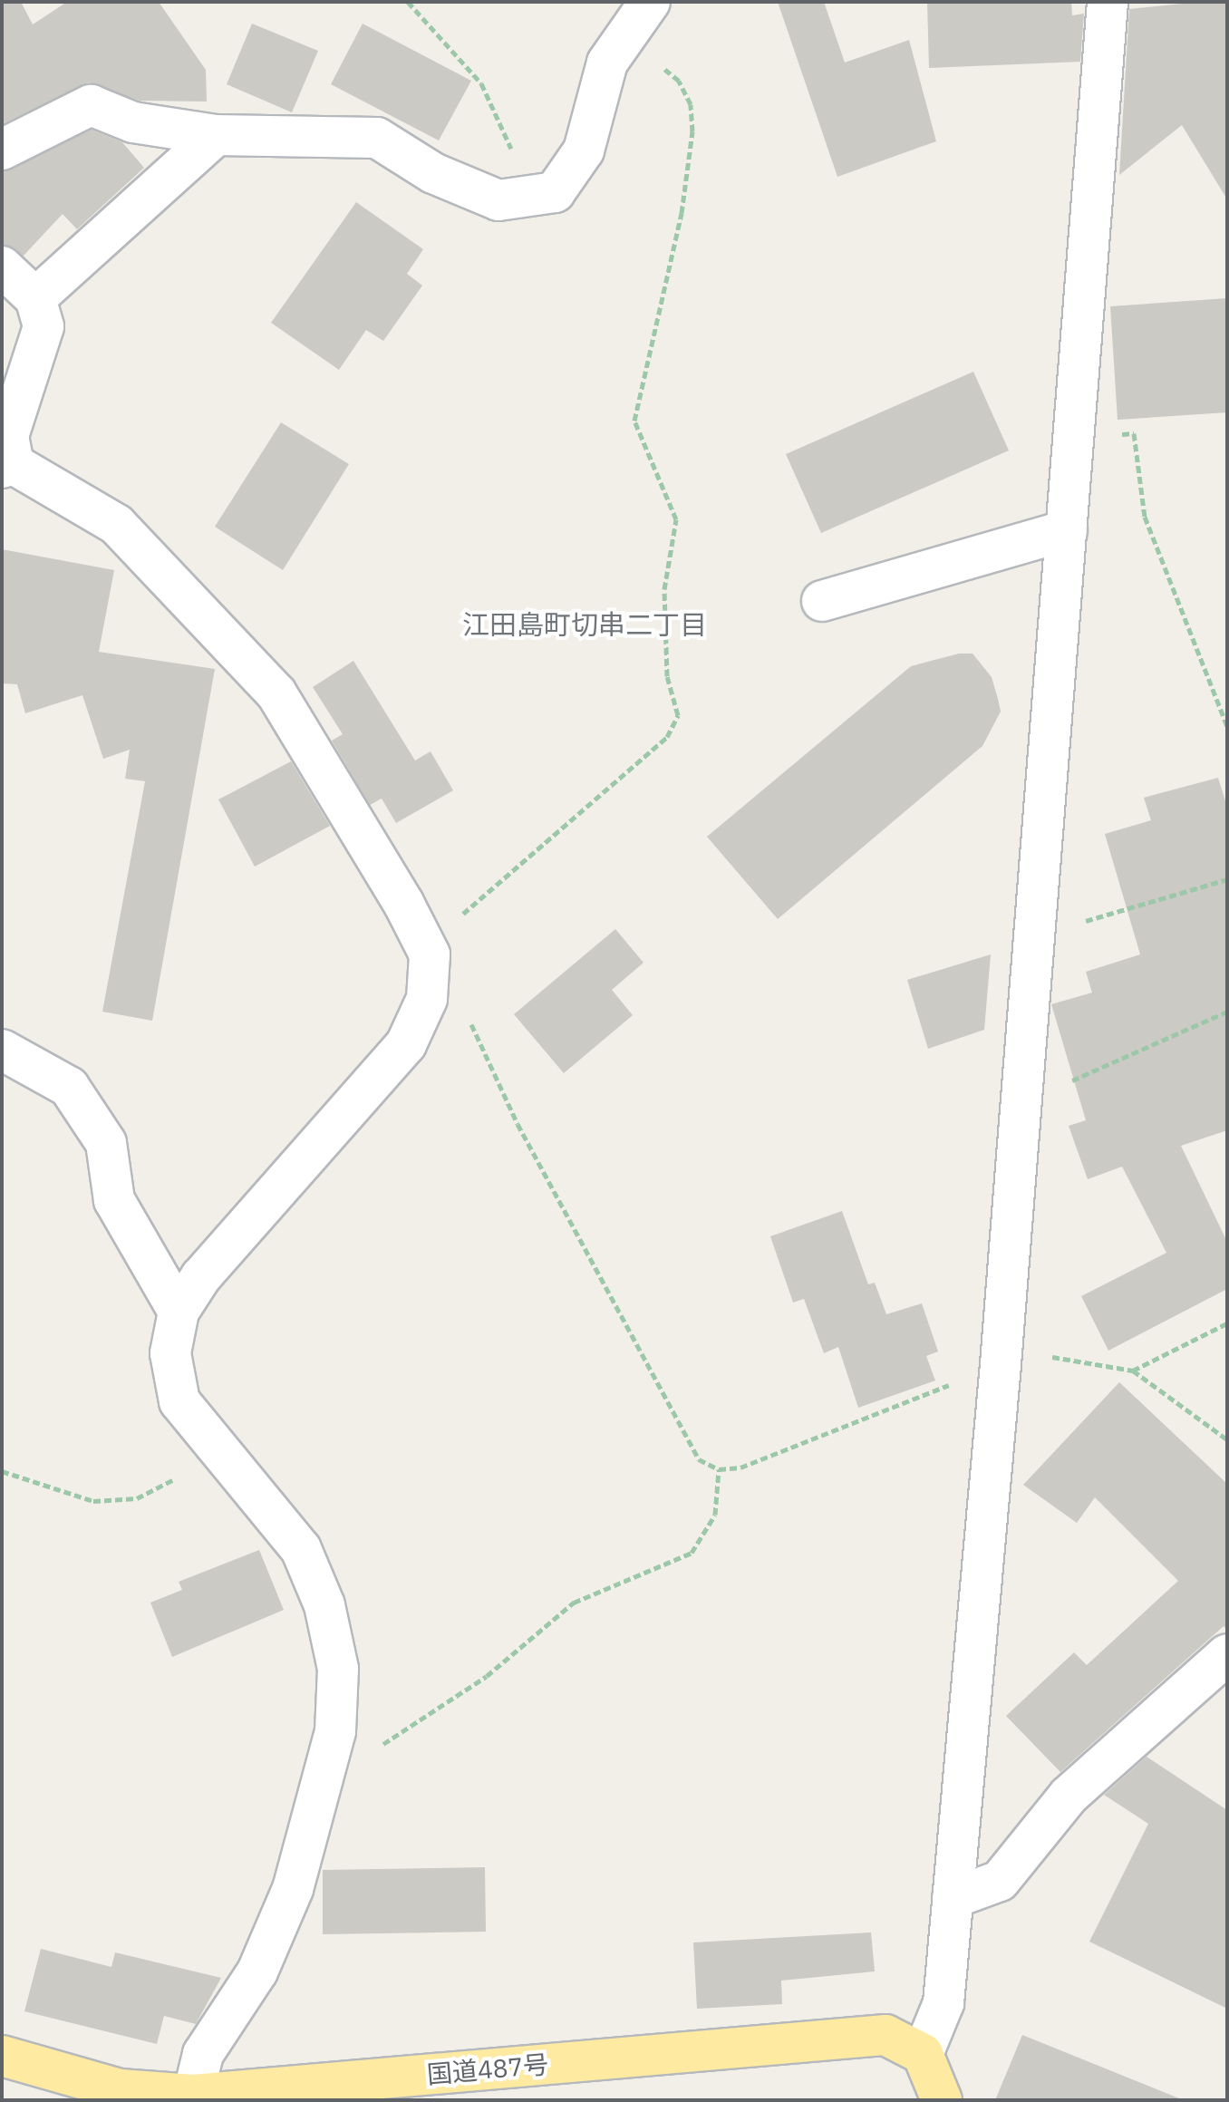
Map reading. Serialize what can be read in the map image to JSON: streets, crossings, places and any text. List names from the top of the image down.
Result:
{
  "streets": {
    "highway": ["国道487号"]
  },
  "districts": ["江田島町切串二丁目"]
}
